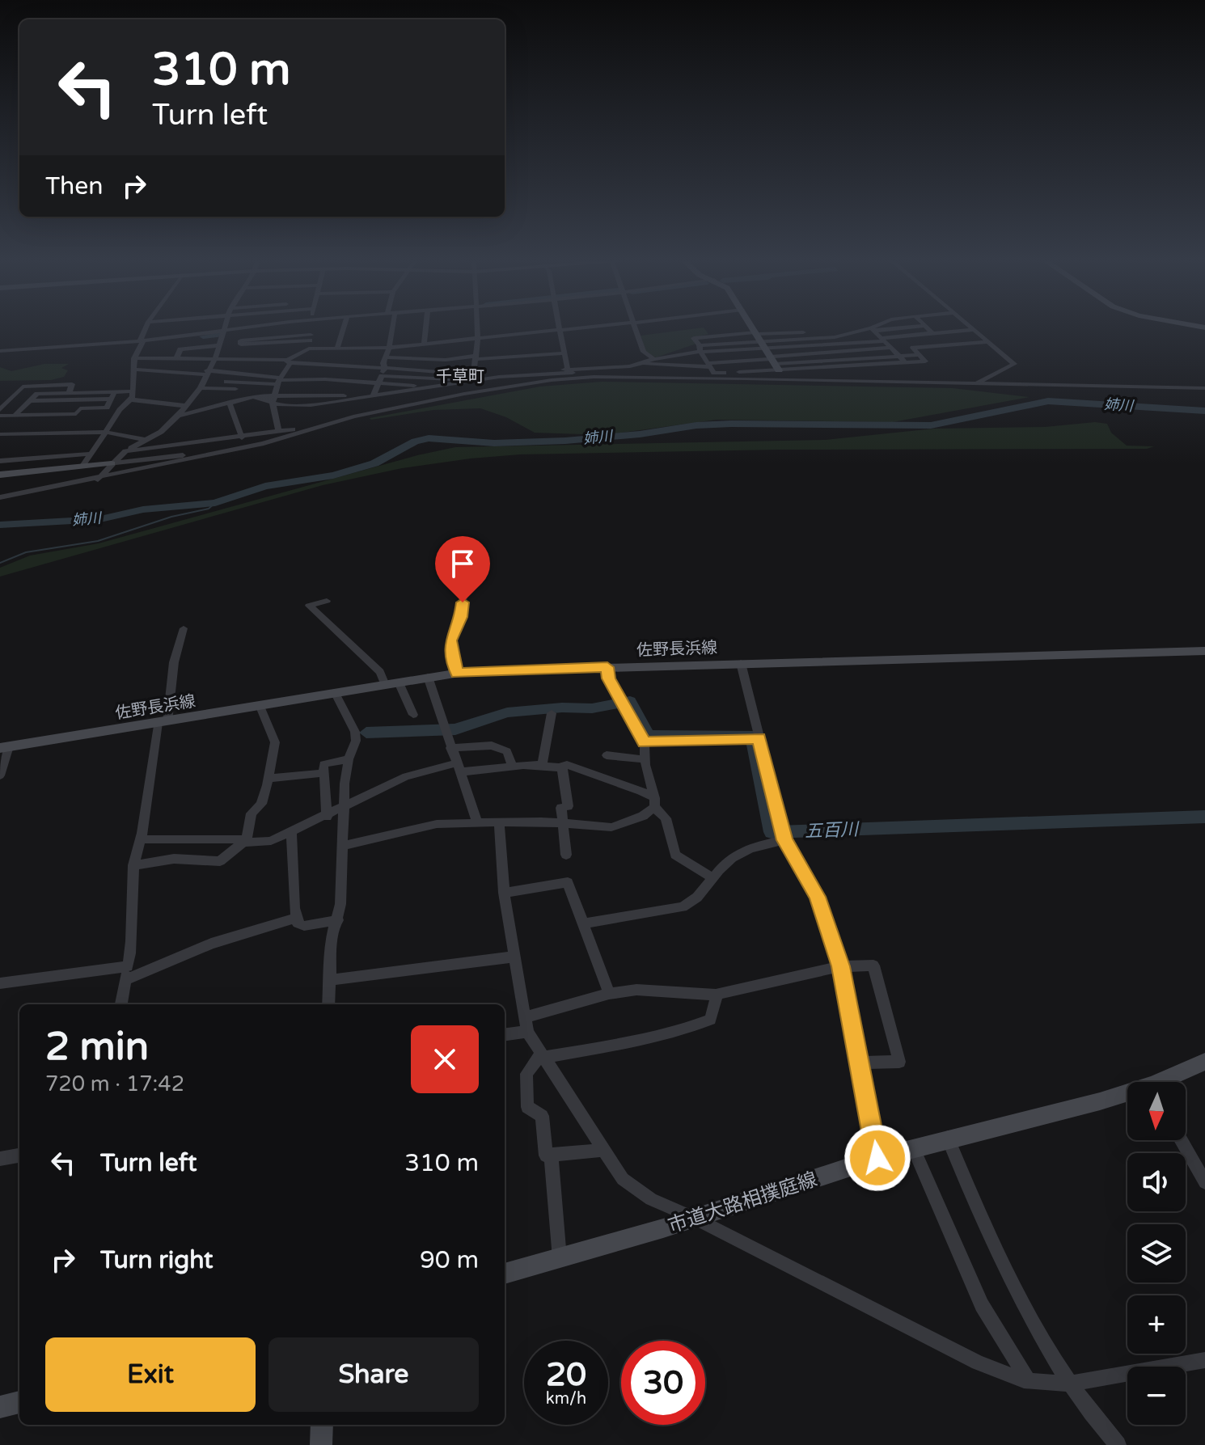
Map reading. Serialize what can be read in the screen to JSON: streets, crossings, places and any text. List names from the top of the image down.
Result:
{
  "streets": {
    "street": ["佐野長浜線", "市道大路相撲庭線"]
  },
  "districts": ["千草町"],
  "water": ["姉川", "五百川"],
  "north": "bottom",
  "page": {
    "turn": ["310 m", "Turn left"],
    "then": "Then",
    "heading": ["2 min", "720 m · 17:42"],
    "map_buttons": ["+", "−"],
    "list": [
      {
        "name": "Turn left",
        "value": "310 m"
      },
      {
        "name": "Turn right",
        "value": "90 m"
      }
    ],
    "buttons": ["Exit", "Share"],
    "speed": "20 km/h",
    "limit": "30"
  }
}
